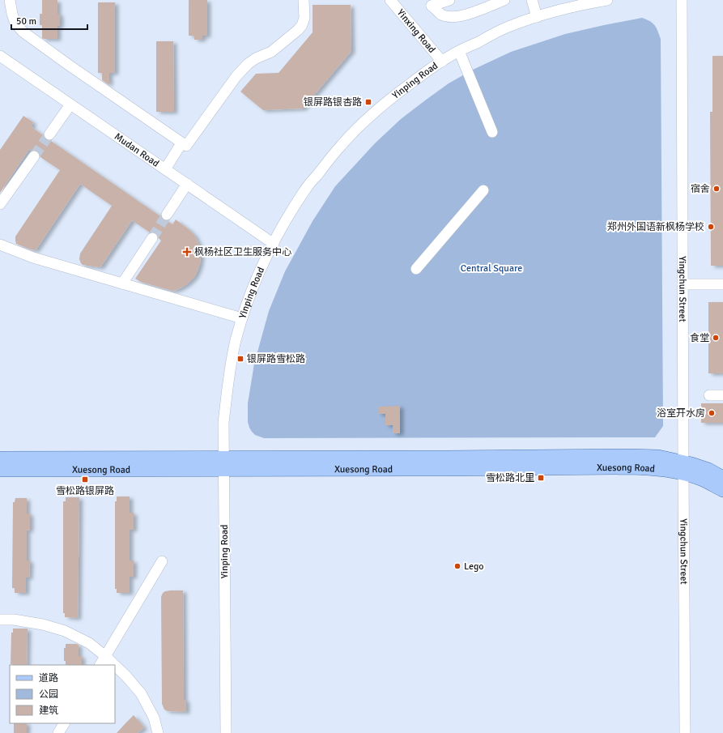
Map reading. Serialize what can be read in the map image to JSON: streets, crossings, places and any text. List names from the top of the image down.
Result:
{
  "streets": {
    "main road": ["Xuesong Road"],
    "street": [
      "Yinxing Road",
      "Yinping Road",
      "Mudan Road",
      "Yingchun Street"
    ]
  },
  "crossings": [
    ["Yinxing Road", "Yinping Road"],
    ["Yinping Road", "Mudan Road"],
    ["Yinping Road", "Xuesong Road"],
    ["Yingchun Street", "Xuesong Road"]
  ],
  "parks": ["Central Square"],
  "places": {
    "transit": [
      "银屏路银杏路",
      "银屏路雪松路",
      "雪松路北里",
      "雪松路银屏路"
    ],
    "other": [
      "宿舍",
      "郑州外国语新枫杨学校",
      "食堂",
      "浴室开水房",
      "Lego"
    ],
    "health": ["枫杨社区卫生服务中心"]
  },
  "legend": ["道路", "公园", "建筑"],
  "scale_bar": "50 m"
}
